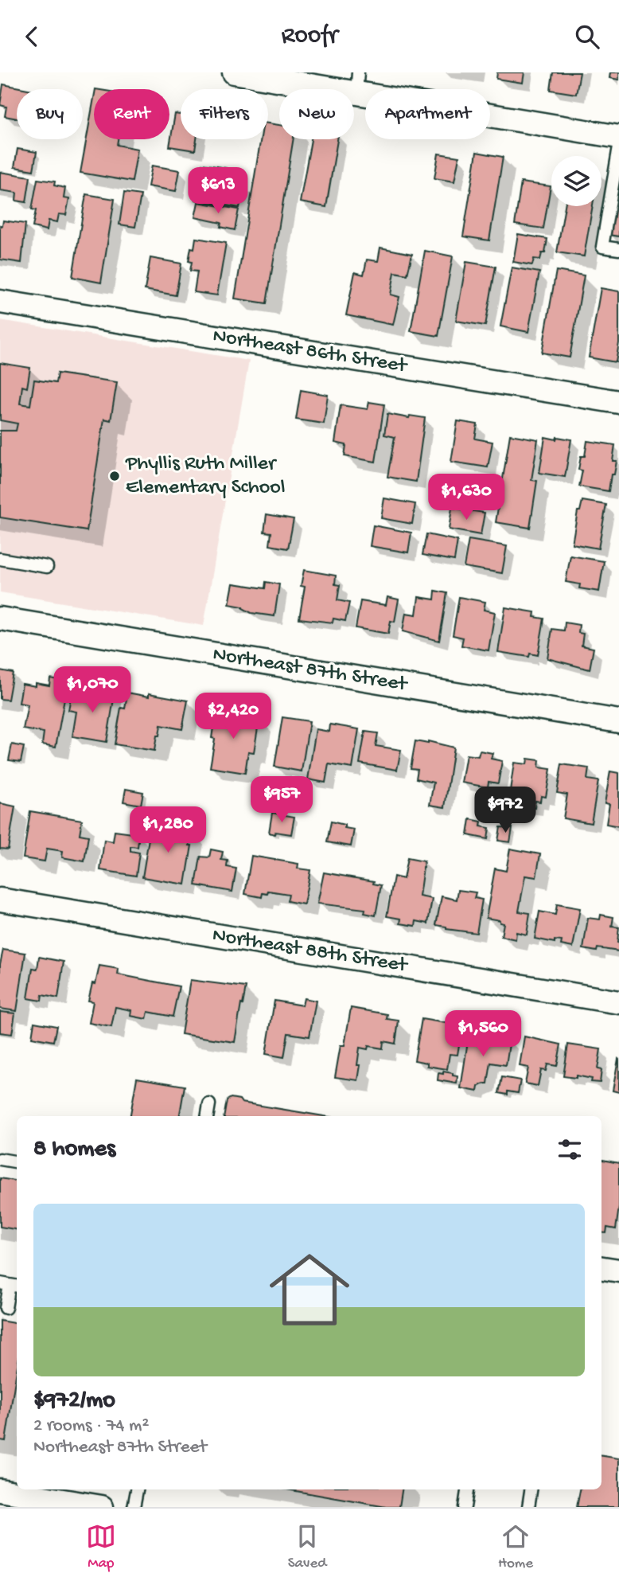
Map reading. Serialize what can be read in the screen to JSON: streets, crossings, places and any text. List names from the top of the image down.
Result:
{
  "streets": {
    "street": ["Northeast 86th Street", "Northeast 87th Street", "Northeast 88th Street"]
  },
  "places": ["Phyllis Ruth Miller Elementary School"],
  "page": {
    "header": "Roofr",
    "chip": [
      "Buy",
      "Rent",
      "Filters",
      "New",
      "Apartment"
    ],
    "price": [
      "$613",
      "$1,630",
      "$1,070",
      "$2,420",
      "$957",
      "$972",
      "$1,280",
      "$1,560"
    ],
    "heading": "8 homes",
    "list": [
      {
        "name": "$972/mo",
        "note": "2 rooms · 74 m² · Northeast 87th Street"
      }
    ],
    "tabs": ["Map", "Saved", "Home"]
  }
}
